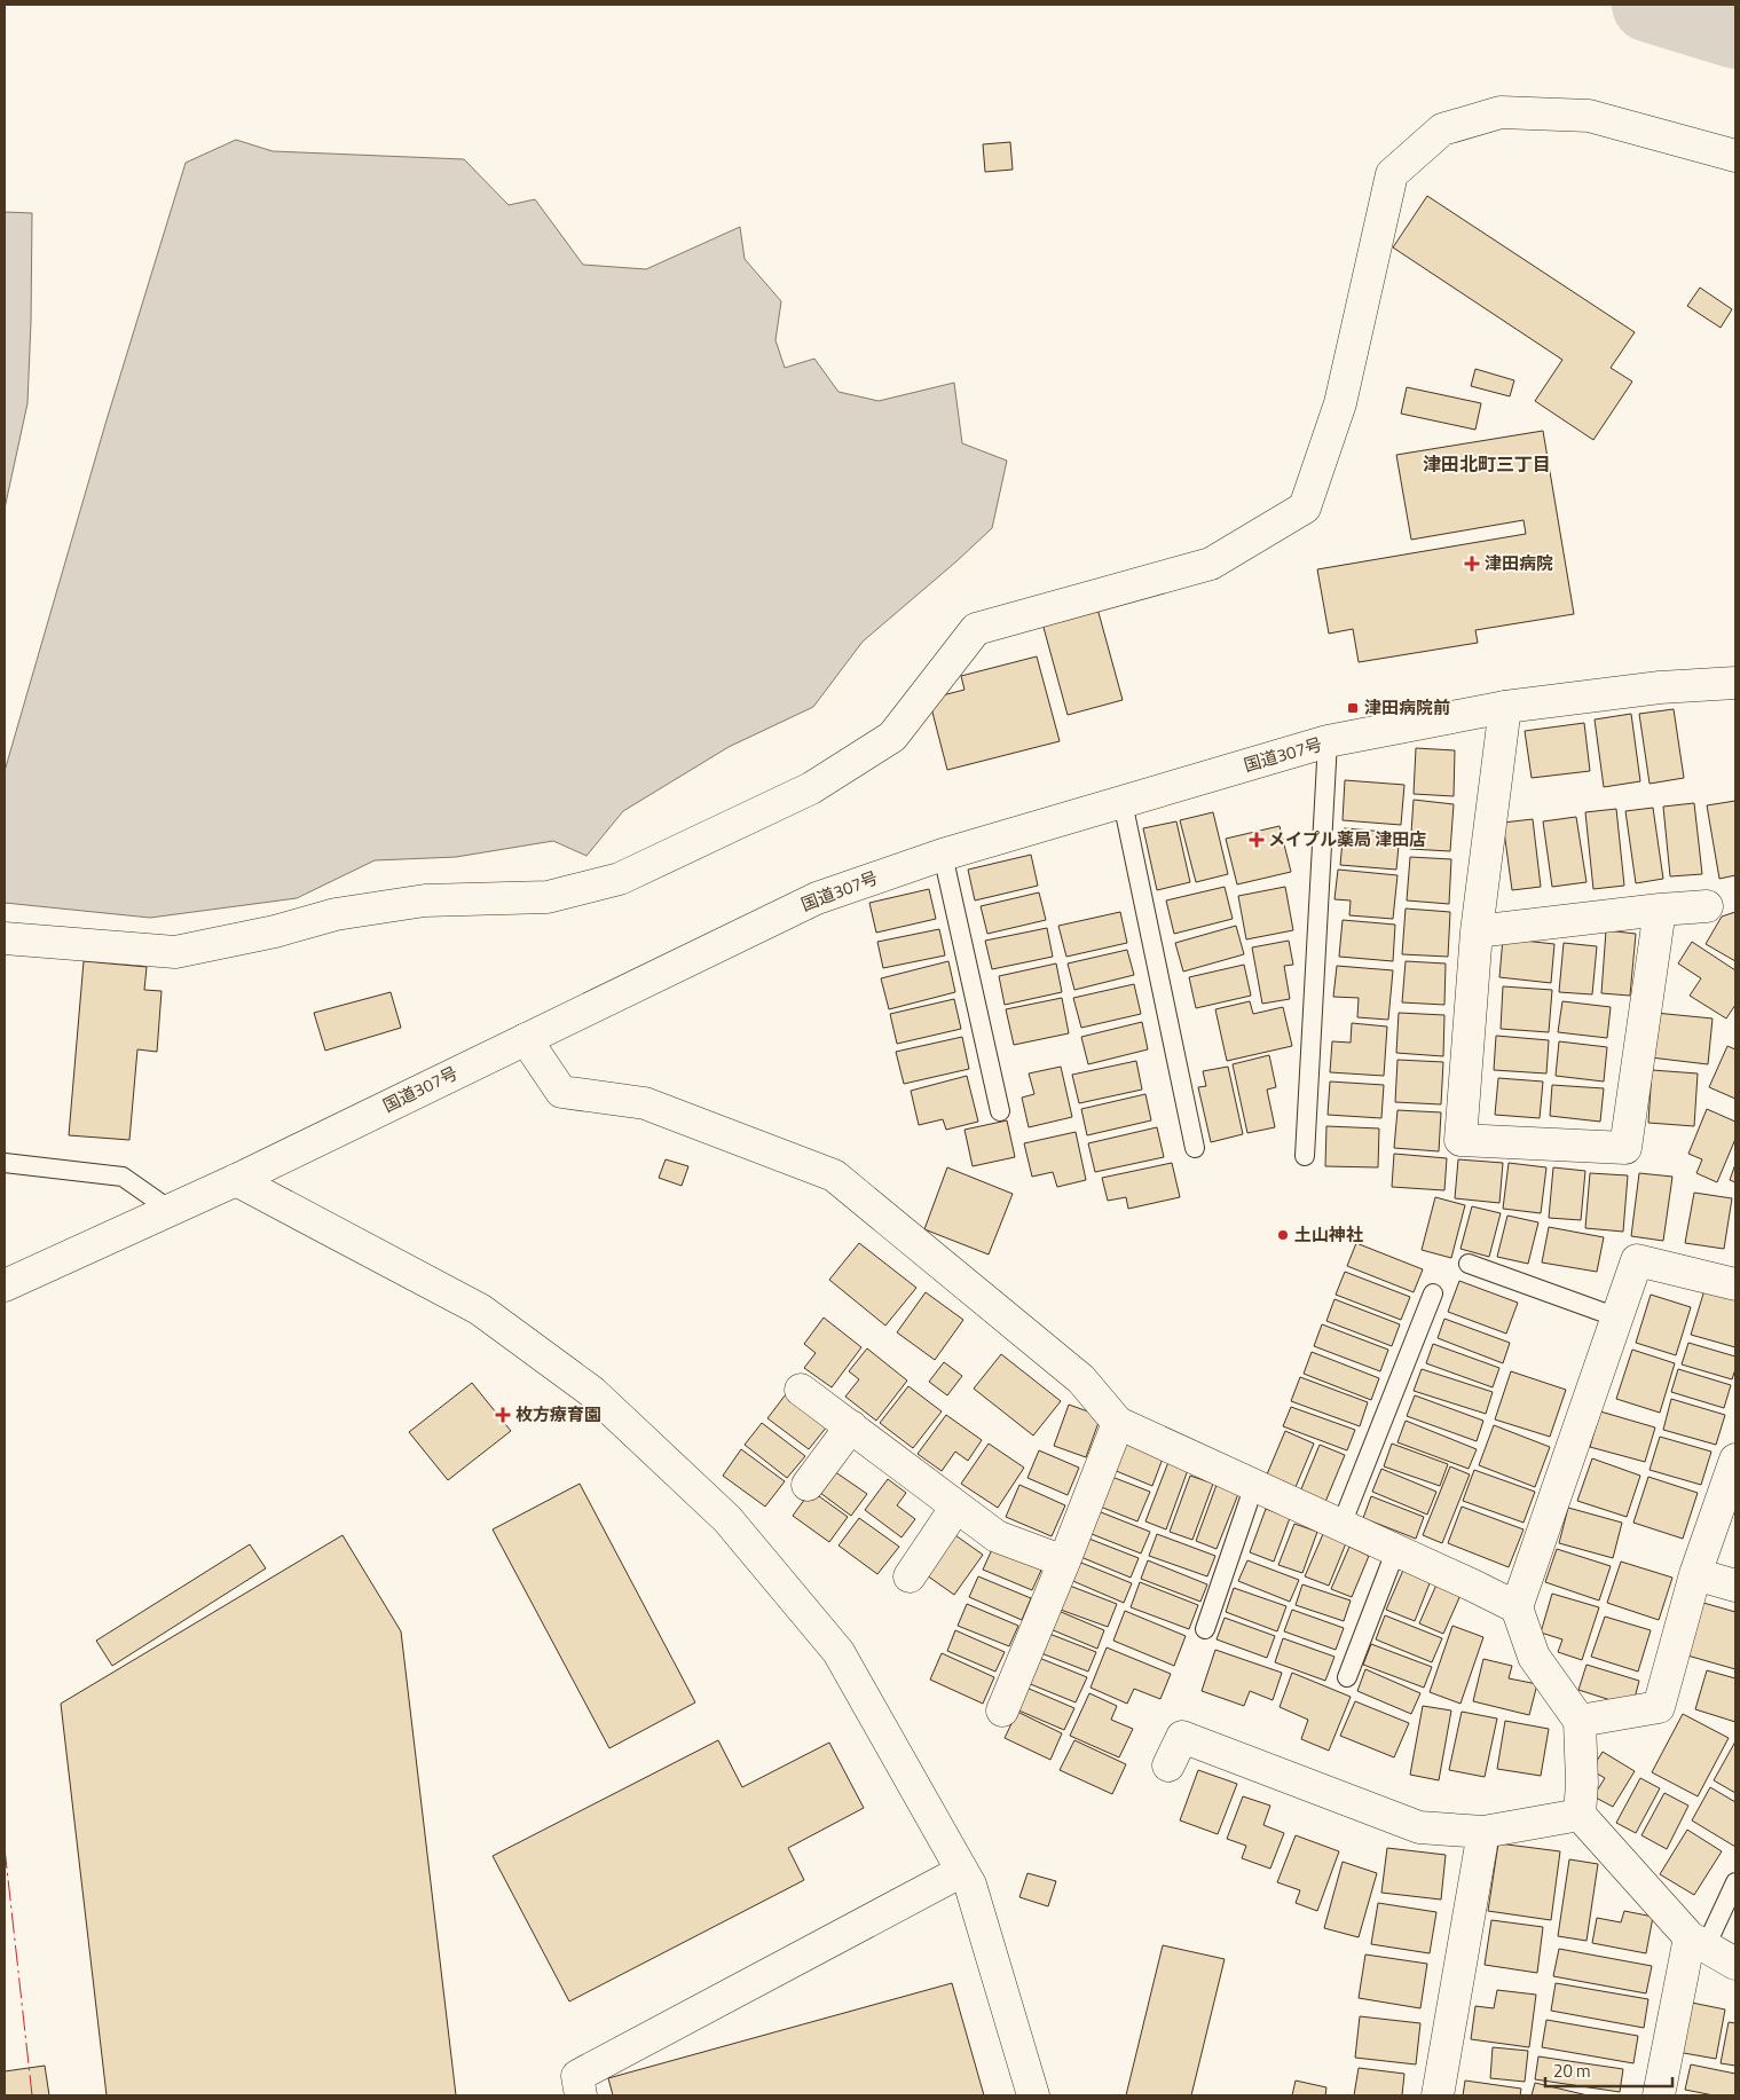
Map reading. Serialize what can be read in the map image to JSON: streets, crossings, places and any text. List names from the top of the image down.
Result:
{
  "streets": {
    "main road": ["国道307号"]
  },
  "districts": ["津田北町三丁目"],
  "places": {
    "health": ["津田病院", "メイプル薬局 津田店", "枚方療育園"],
    "transit": ["津田病院前"],
    "other": ["土山神社"]
  },
  "scale_bar": "20 m"
}
